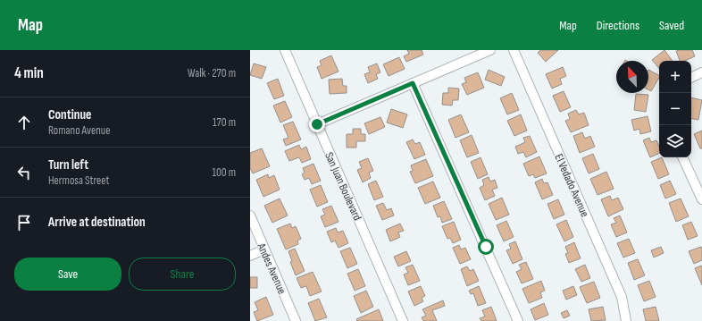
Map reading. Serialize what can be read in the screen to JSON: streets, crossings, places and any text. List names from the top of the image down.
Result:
{
  "streets": {
    "street": ["El Vedado Avenue", "San Juan Boulevard", "Andes Avenue"]
  },
  "north": "top left",
  "page": {
    "header": "Map",
    "nav": ["Map", "Directions", "Saved"],
    "heading": ["4 min", "Walk · 270 m"],
    "map_buttons": ["+", "−"],
    "list": [
      ["Continue", "Romano Avenue", "170 m"],
      ["Turn left", "Hermosa Street", "100 m"],
      "Arrive at destination"
    ],
    "buttons": ["Save", "Share"]
  }
}
